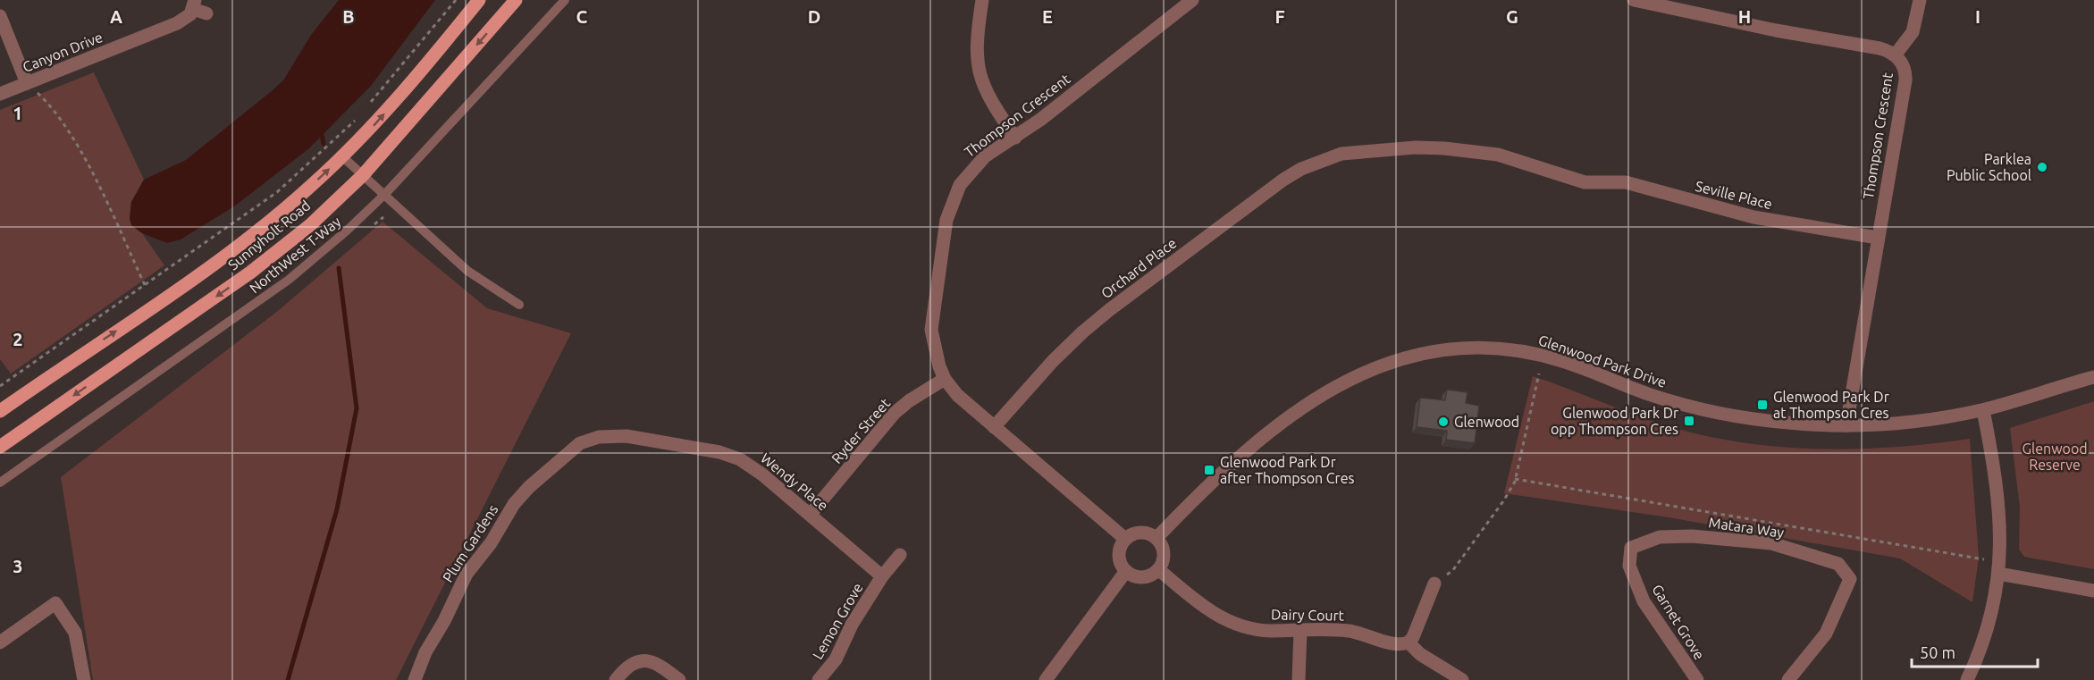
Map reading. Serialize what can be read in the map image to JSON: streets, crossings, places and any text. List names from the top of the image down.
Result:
{
  "streets": {
    "main road": ["Sunnyholt Road"],
    "street": [
      "Canyon Drive",
      "Thompson Crescent",
      "Seville Place",
      "Orchard Place",
      "Glenwood Park Drive",
      "Ryder Street",
      "Wendy Place",
      "Matara Way",
      "Plum Gardens",
      "Dairy Court",
      "Lemon Grove",
      "Garnet Grove"
    ],
    "lane": ["NorthWest T-Way"]
  },
  "crossings": [
    ["Thompson Crescent", "Seville Place"],
    ["Thompson Crescent", "Orchard Place"],
    ["Thompson Crescent", "Glenwood Park Drive"],
    ["Thompson Crescent", "Ryder Street"],
    ["Thompson Crescent", "Dairy Court"],
    ["Seville Place", "Orchard Place"],
    ["Glenwood Park Drive", "Dairy Court"],
    ["Ryder Street", "Wendy Place"],
    ["Wendy Place", "Plum Gardens"],
    ["Wendy Place", "Lemon Grove"],
    ["Matara Way", "Garnet Grove"]
  ],
  "parks": ["Glenwood Reserve"],
  "places": {
    "other": ["Parklea Public School", "Glenwood"],
    "transit": ["Glenwood Park Dr at Thompson Cres", "Glenwood Park Dr opp Thompson Cres", "Glenwood Park Dr after Thompson Cres"]
  },
  "scale_bar": "50 m",
  "grid": {
    "columns": [
      "A",
      "B",
      "C",
      "D",
      "E",
      "F",
      "G",
      "H",
      "I"
    ],
    "rows": ["1", "2", "3"]
  }
}
